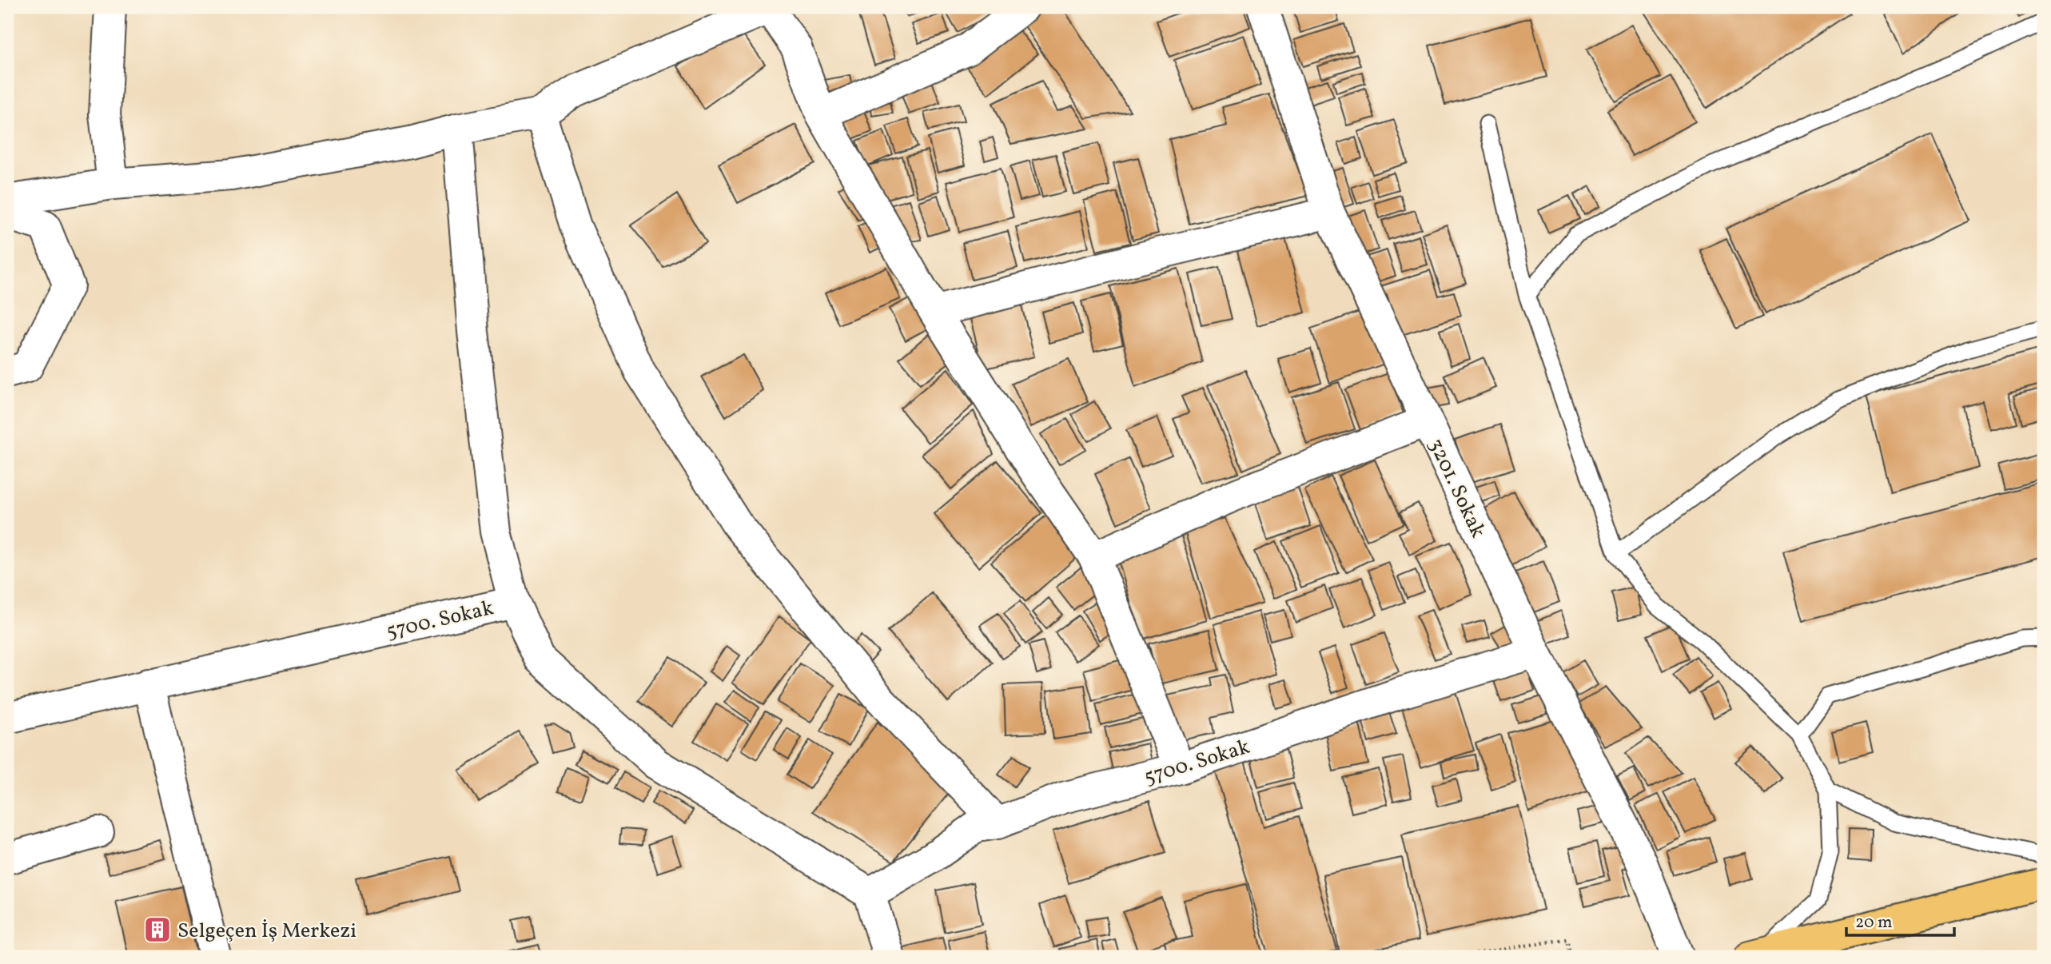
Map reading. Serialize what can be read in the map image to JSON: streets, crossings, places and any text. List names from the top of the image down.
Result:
{
  "streets": {
    "street": ["3201. Sokak", "5700. Sokak"]
  },
  "crossings": [
    ["3201. Sokak", "5700. Sokak"]
  ],
  "places": {
    "building": ["Selgeçen İş Merkezi"]
  },
  "scale_bar": "20 m"
}
